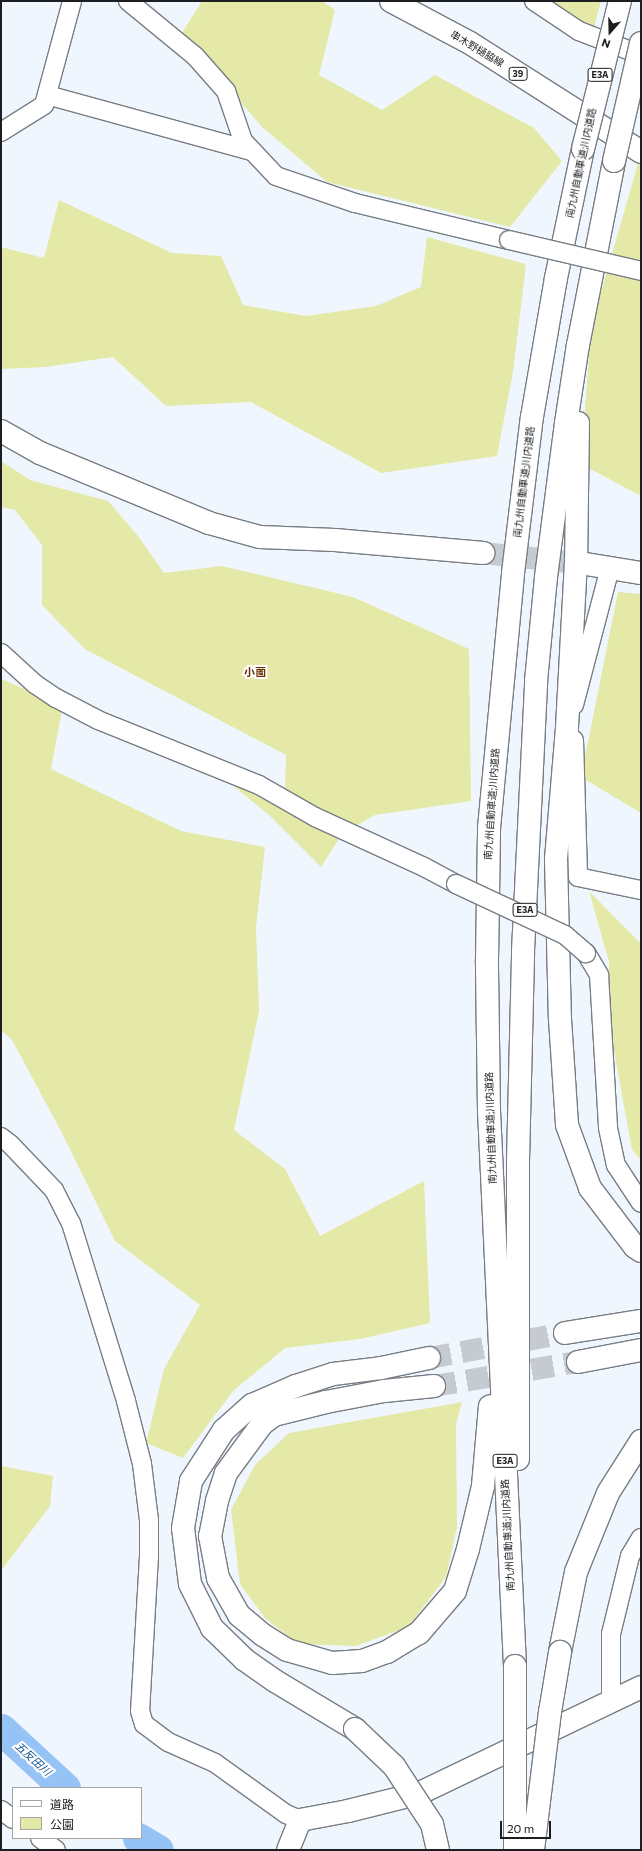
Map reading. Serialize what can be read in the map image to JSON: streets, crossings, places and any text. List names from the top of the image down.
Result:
{
  "streets": {
    "main road": [
      "串木野樋脇線",
      "39",
      "E3A",
      "南九州自動車道;川内道路"
    ]
  },
  "districts": ["小薗"],
  "water": ["五反田川"],
  "legend": ["道路", "公園"],
  "scale_bar": "20 m",
  "north": "bottom"
}
